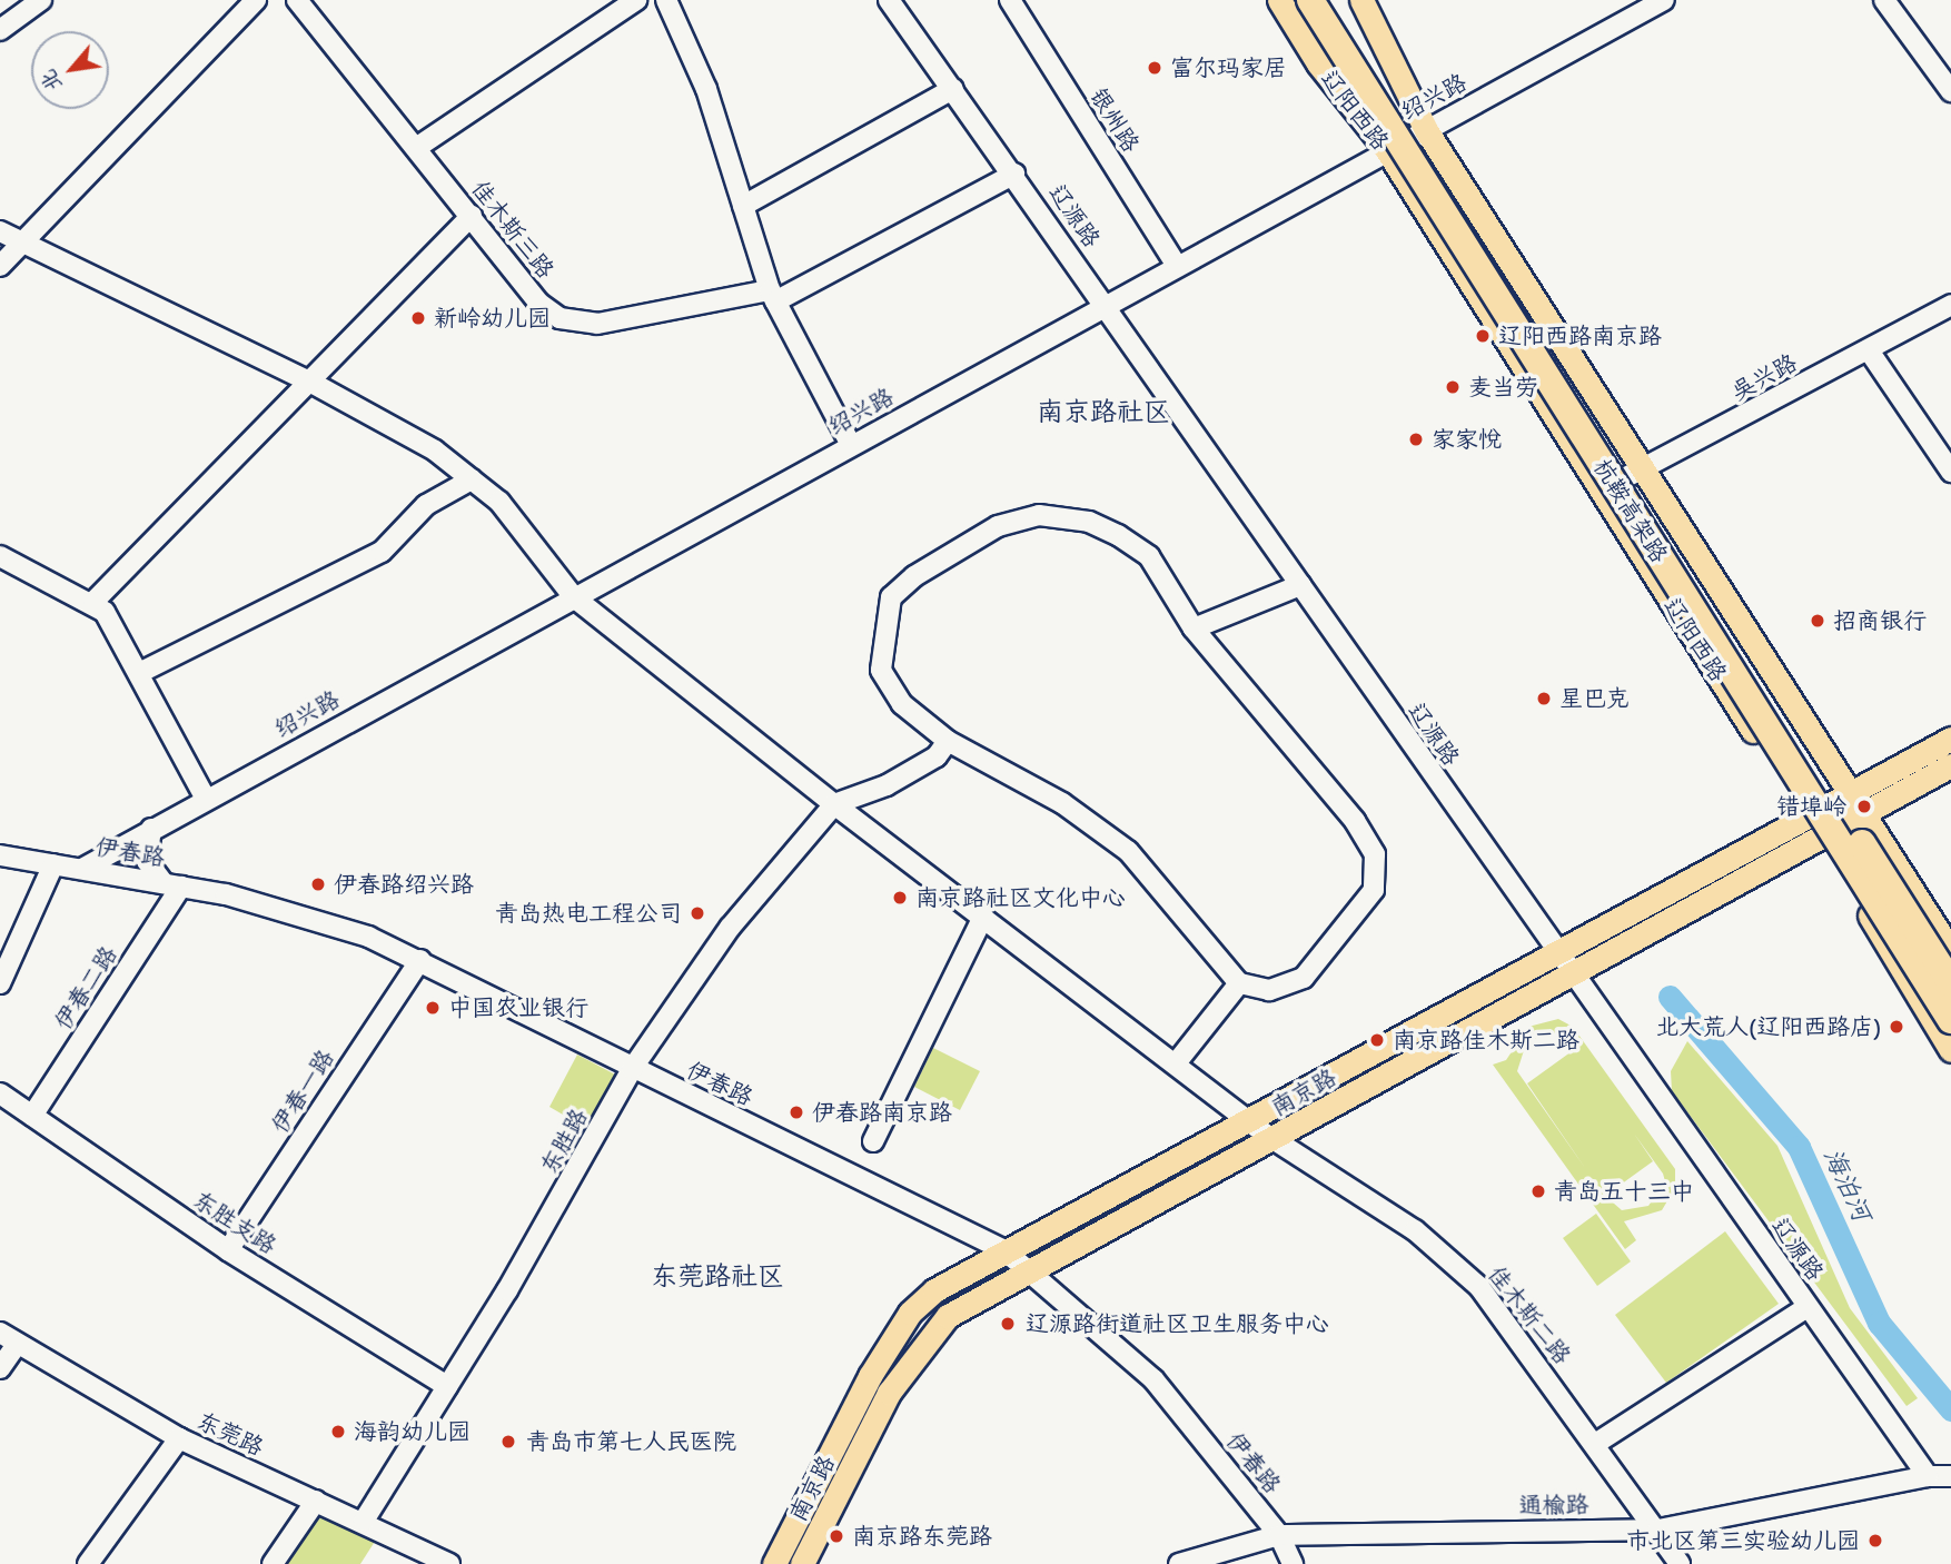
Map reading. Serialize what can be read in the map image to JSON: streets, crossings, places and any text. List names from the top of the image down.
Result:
{
  "streets": {
    "highway": ["杭鞍高架路"],
    "main road": ["辽阳西路", "南京路"],
    "street": [
      "绍兴路",
      "银州路",
      "辽源路",
      "佳木斯三路",
      "吴兴路",
      "伊春路",
      "伊春二路",
      "伊春一路",
      "东胜路",
      "东胜支路",
      "佳木斯二路",
      "东莞路",
      "通榆路"
    ]
  },
  "crossings": [
    ["绍兴路", "辽阳西路"],
    ["绍兴路", "银州路"],
    ["绍兴路", "辽源路"],
    ["绍兴路", "伊春路"],
    ["绍兴路", "佳木斯二路"],
    ["辽阳西路", "吴兴路"],
    ["辽阳西路", "南京路"],
    ["辽源路", "佳木斯三路"],
    ["辽源路", "南京路"],
    ["辽源路", "通榆路"],
    ["伊春路", "伊春二路"],
    ["伊春路", "伊春一路"],
    ["伊春路", "南京路"],
    ["伊春路", "东胜路"],
    ["伊春路", "通榆路"],
    ["伊春二路", "东胜支路"],
    ["伊春一路", "东胜支路"],
    ["南京路", "佳木斯二路"],
    ["东胜路", "东胜支路"],
    ["东胜路", "佳木斯二路"],
    ["东胜路", "东莞路"],
    ["佳木斯二路", "通榆路"]
  ],
  "districts": ["南京路社区", "东莞路社区"],
  "water": ["海泊河"],
  "places": [
    "富尔玛家居",
    "新岭幼儿园",
    "辽阳西路南京路",
    "麦当劳",
    "家家悦",
    "招商银行",
    "星巴克",
    "错埠岭",
    "伊春路绍兴路",
    "南京路社区文化中心",
    "青岛热电工程公司",
    "中国农业银行",
    "北大荒人(辽阳西路店)",
    "南京路佳木斯二路",
    "伊春路南京路",
    "青岛五十三中",
    "辽源路街道社区卫生服务中心",
    "海韵幼儿园",
    "青岛市第七人民医院",
    "南京路东莞路",
    "市北区第三实验幼儿园"
  ],
  "north": "bottom left"
}
